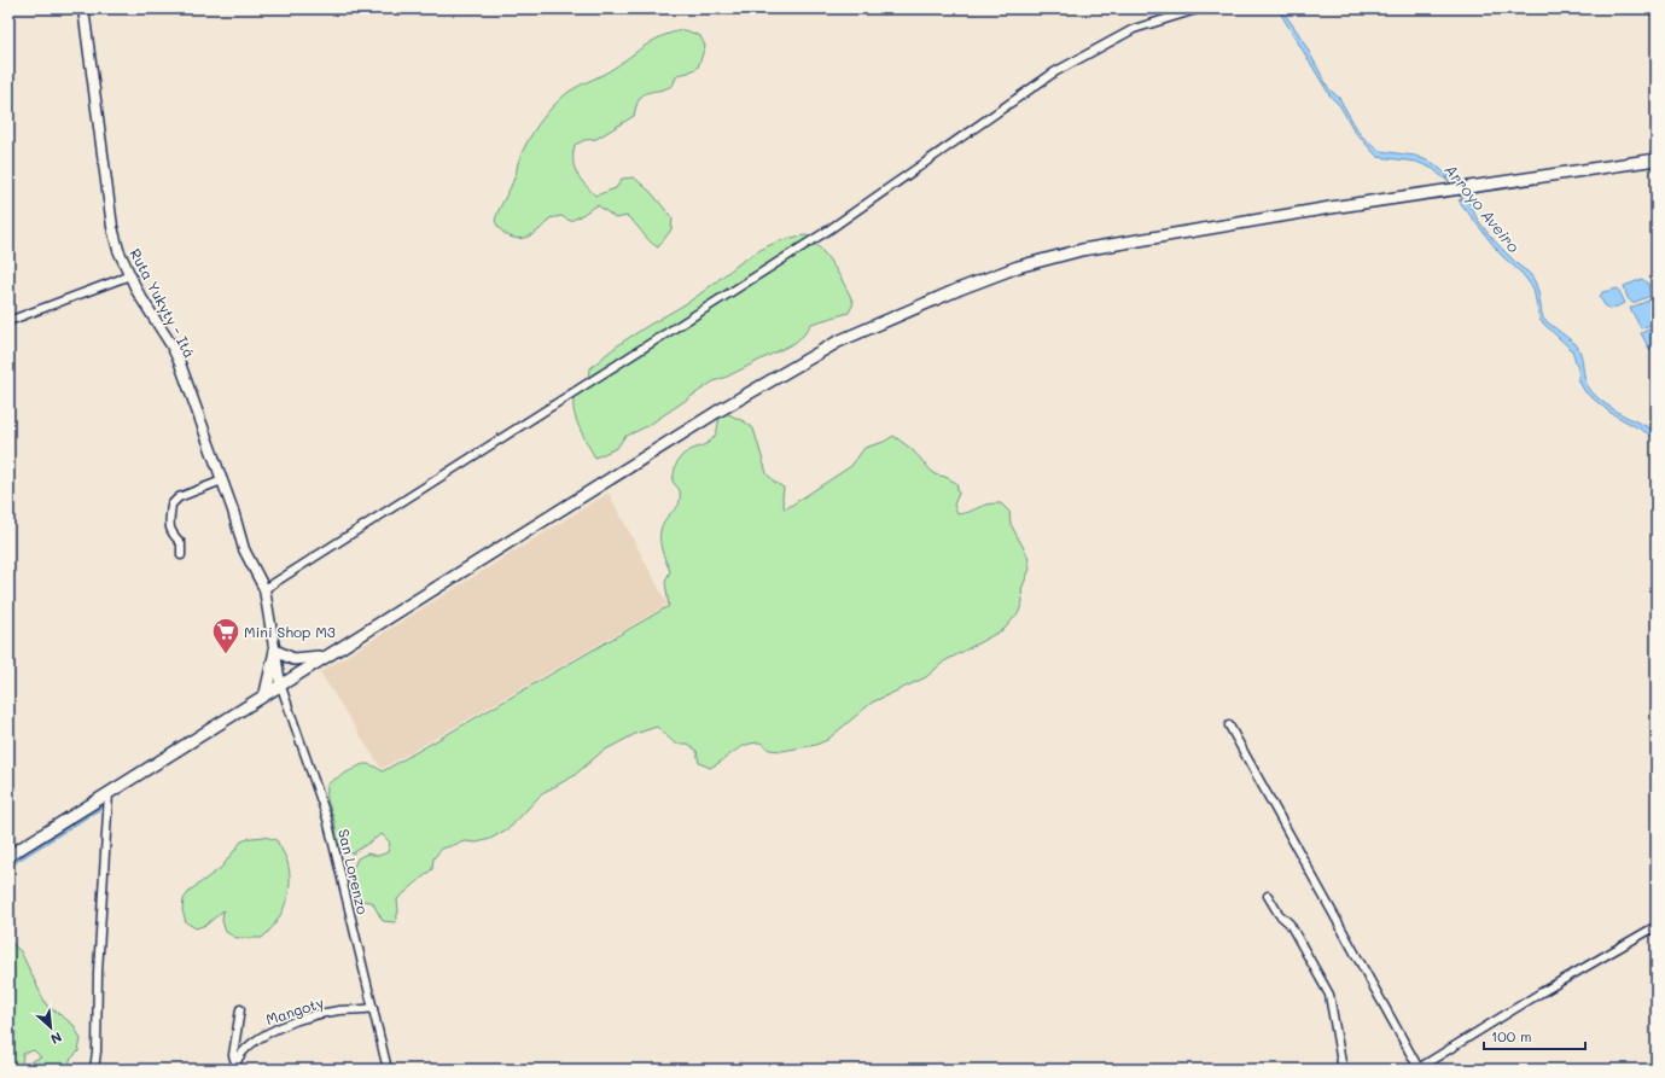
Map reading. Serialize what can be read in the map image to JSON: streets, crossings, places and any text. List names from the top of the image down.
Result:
{
  "streets": {
    "main road": ["Ruta Yukyty - Itá"],
    "street": ["San Lorenzo", "Mangoty"]
  },
  "crossings": [
    ["Ruta Yukyty - Itá", "San Lorenzo"],
    ["San Lorenzo", "Mangoty"]
  ],
  "water": ["Arroyo Aveiro"],
  "places": {
    "supermarket": ["Mini Shop M3"]
  },
  "scale_bar": "100 m",
  "north": "bottom right"
}
